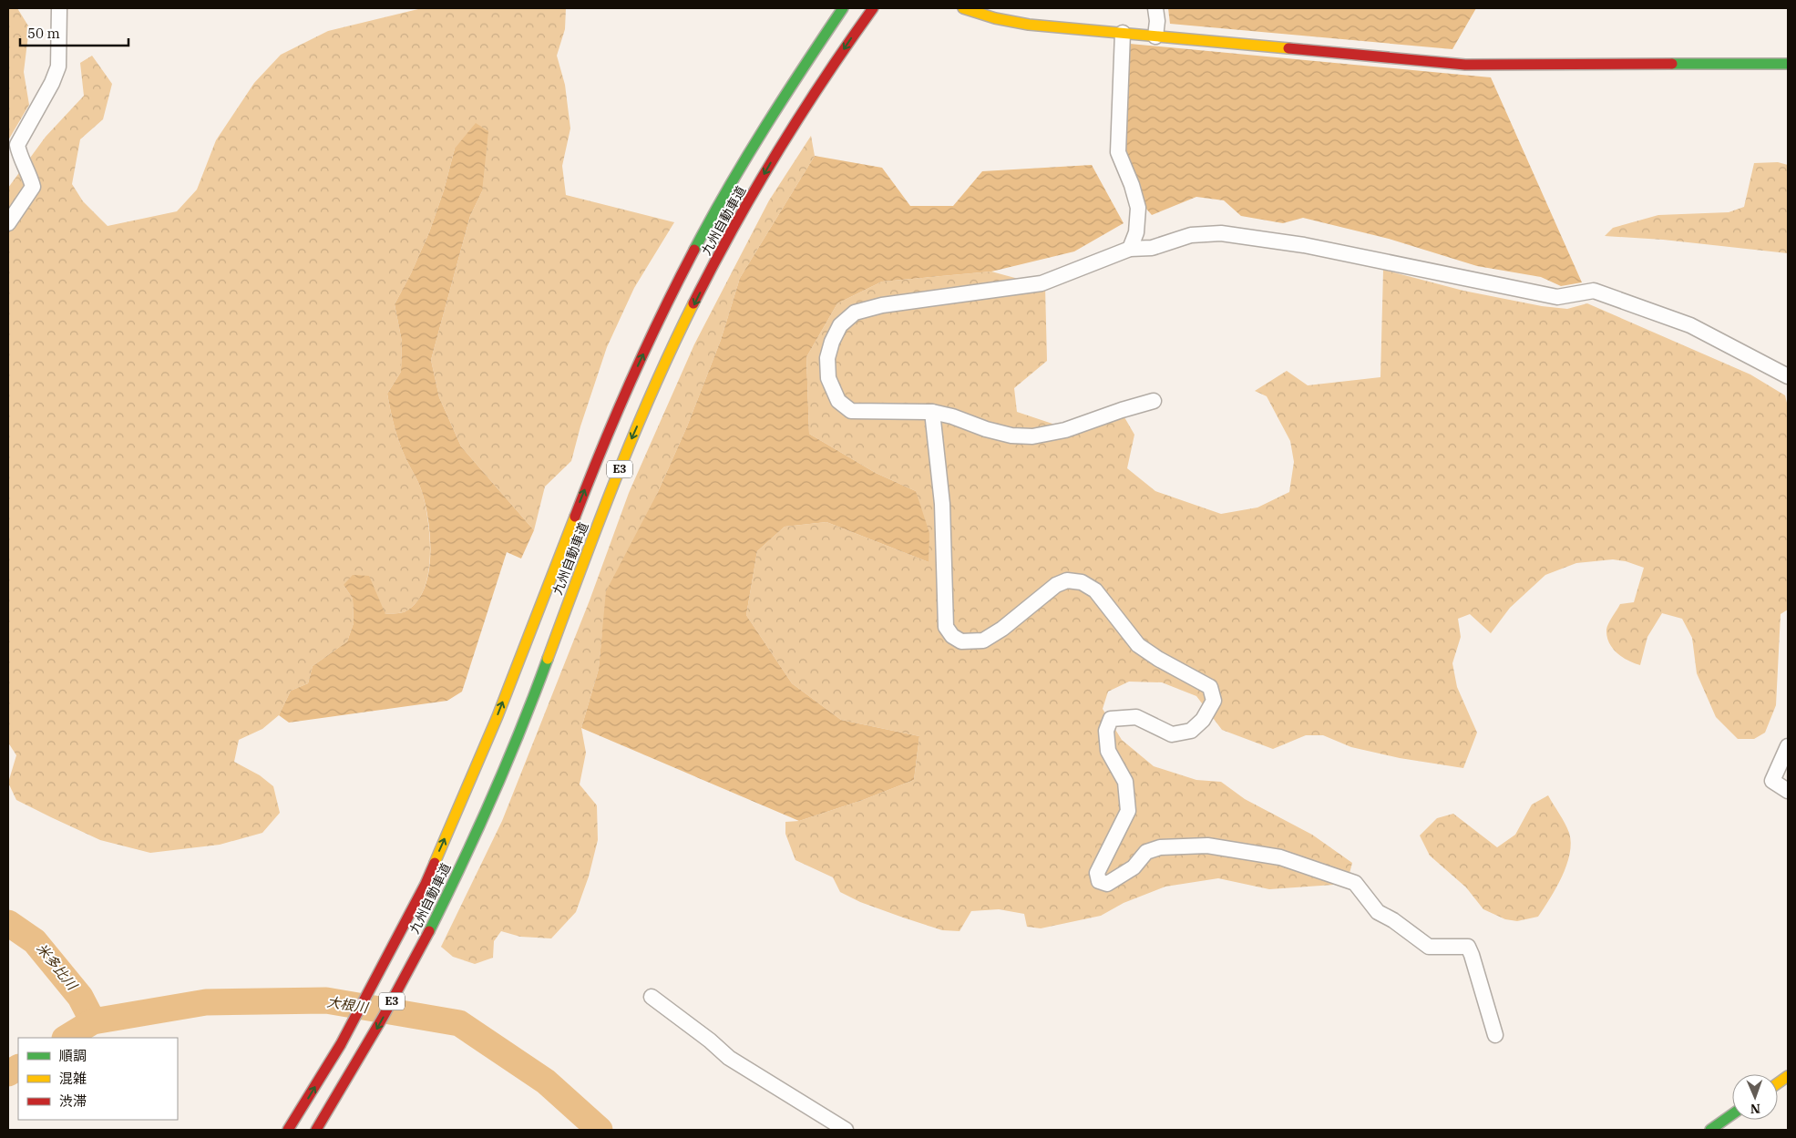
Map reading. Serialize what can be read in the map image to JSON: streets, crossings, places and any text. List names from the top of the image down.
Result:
{
  "streets": {
    "main road": ["九州自動車道", "E3"]
  },
  "water": ["米多比川", "大根川"],
  "legend": ["順調", "混雑", "渋滞"],
  "scale_bar": "50 m",
  "north": "bottom"
}
